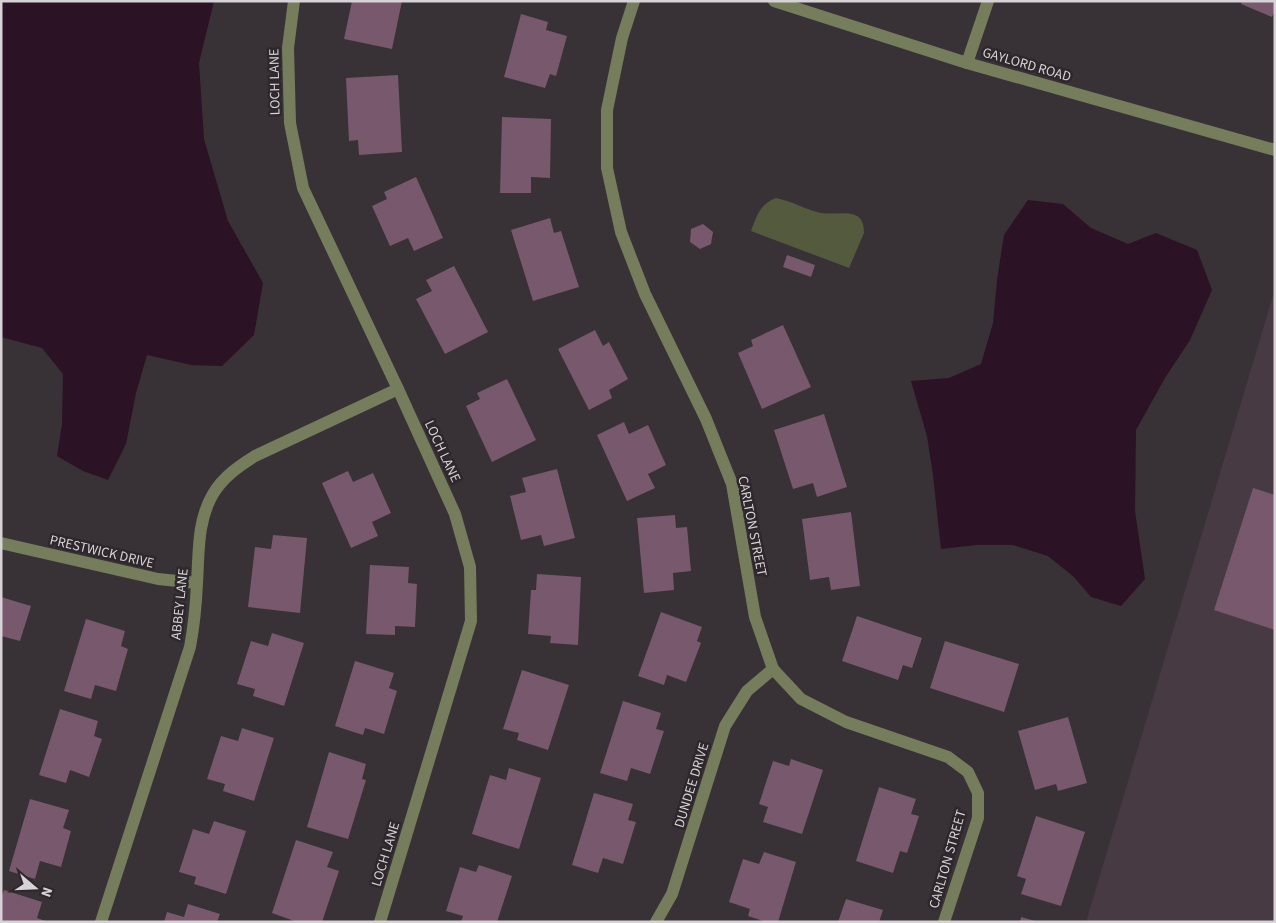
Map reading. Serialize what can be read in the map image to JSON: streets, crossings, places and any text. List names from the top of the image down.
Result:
{
  "streets": {
    "street": [
      "GAYLORD ROAD",
      "LOCH LANE",
      "CARLTON STREET",
      "PRESTWICK DRIVE",
      "ABBEY LANE",
      "DUNDEE DRIVE"
    ]
  },
  "crossings": [
    ["LOCH LANE", "ABBEY LANE"],
    ["CARLTON STREET", "DUNDEE DRIVE"],
    ["PRESTWICK DRIVE", "ABBEY LANE"]
  ],
  "north": "right"
}
